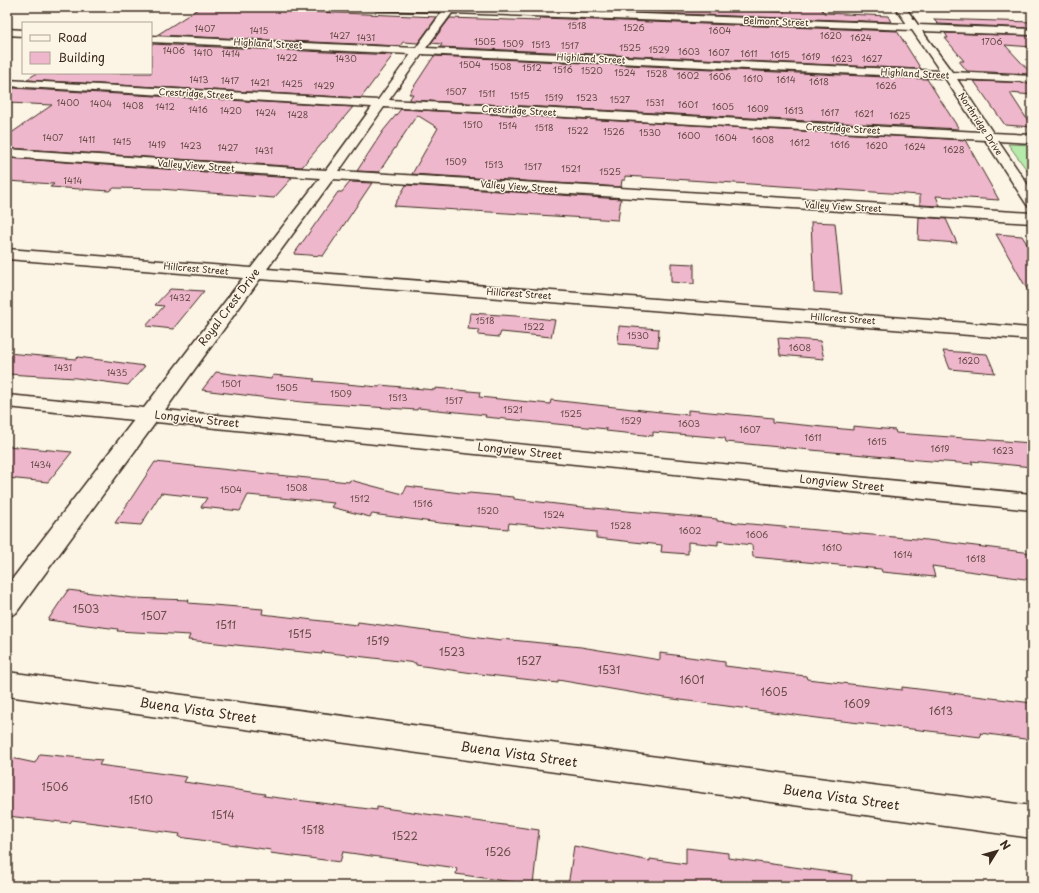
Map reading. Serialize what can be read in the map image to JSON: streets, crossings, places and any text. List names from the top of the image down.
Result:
{
  "streets": {
    "street": [
      "Belmont Street",
      "Highland Street",
      "Crestridge Street",
      "Northridge Drive",
      "Valley View Street",
      "Hillcrest Street",
      "Royal Crest Drive",
      "Longview Street",
      "Buena Vista Street"
    ]
  },
  "crossings": [
    ["Belmont Street", "Northridge Drive"],
    ["Belmont Street", "Royal Crest Drive"],
    ["Highland Street", "Northridge Drive"],
    ["Highland Street", "Royal Crest Drive"],
    ["Crestridge Street", "Northridge Drive"],
    ["Crestridge Street", "Royal Crest Drive"],
    ["Valley View Street", "Royal Crest Drive"],
    ["Hillcrest Street", "Royal Crest Drive"],
    ["Royal Crest Drive", "Longview Street"]
  ],
  "house_numbers": [
    "1518",
    "1526",
    "1407",
    "1415",
    "1604",
    "1427",
    "1620",
    "1431",
    "1624",
    "1505",
    "1706",
    "1509",
    "1513",
    "1517",
    "1525",
    "1529",
    "1406",
    "1603",
    "1410",
    "1607",
    "1414",
    "1611",
    "1615",
    "1619",
    "1422",
    "1430",
    "1623",
    "1627",
    "1504",
    "1508",
    "1512",
    "1516",
    "1520",
    "1524",
    "1528",
    "1602",
    "1606",
    "1610",
    "1413",
    "1614",
    "1417",
    "1618",
    "1421",
    "1425",
    "1429",
    "1626",
    "1507",
    "1511",
    "1515",
    "1519",
    "1523",
    "1527",
    "1400",
    "1531",
    "1404",
    "1601",
    "1408",
    "1412",
    "1605",
    "1609",
    "1416",
    "1420",
    "1613",
    "1424",
    "1617",
    "1621",
    "1428",
    "1625",
    "1510",
    "1514",
    "1518",
    "1522",
    "1526",
    "1530",
    "1600",
    "1407",
    "1604",
    "1411",
    "1608",
    "1415",
    "1612",
    "1419",
    "1616",
    "1423",
    "1620",
    "1624",
    "1427",
    "1628",
    "1431",
    "1509",
    "1513",
    "1517",
    "1521",
    "1525",
    "1414",
    "1432",
    "1518",
    "1522",
    "1530",
    "1608",
    "1620",
    "1431",
    "1435",
    "1501",
    "1505",
    "1509",
    "1513",
    "1517",
    "1521",
    "1525",
    "1529",
    "1603",
    "1607",
    "1611",
    "1615",
    "1619",
    "1623",
    "1434",
    "1508",
    "1504",
    "1512",
    "1516",
    "1520",
    "1524",
    "1528",
    "1602",
    "1606",
    "1610",
    "1614",
    "1618",
    "1503",
    "1507",
    "1511",
    "1515",
    "1519",
    "1523",
    "1527",
    "1531",
    "1601",
    "1605",
    "1609",
    "1613",
    "1506",
    "1510",
    "1514",
    "1518",
    "1522",
    "1526"
  ],
  "legend": ["Road", "Building"],
  "north": "top right"
}
